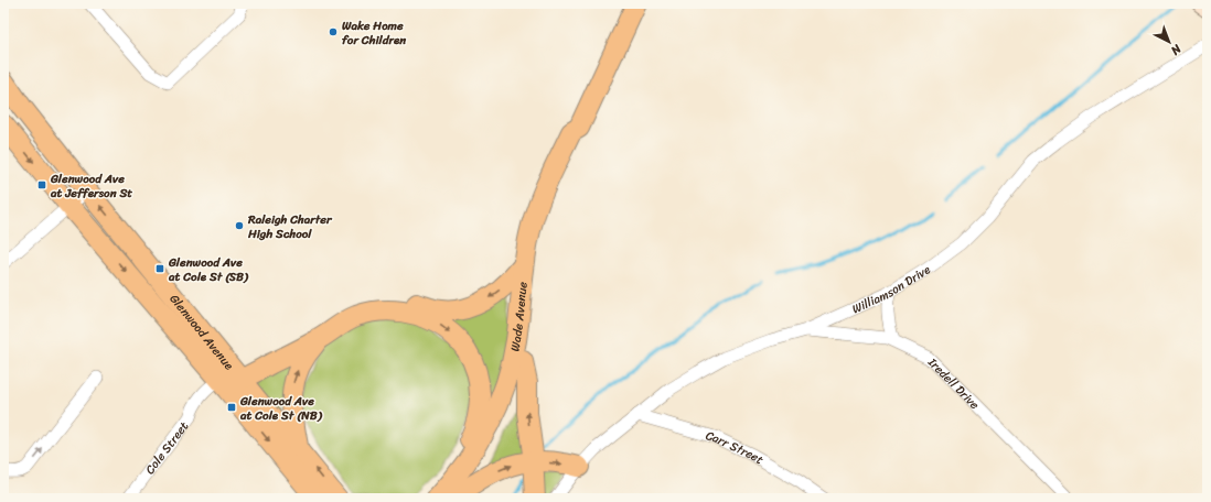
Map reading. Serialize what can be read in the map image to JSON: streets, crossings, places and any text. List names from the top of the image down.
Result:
{
  "streets": {
    "main road": ["Wade Avenue", "Glenwood Avenue"],
    "street": [
      "Williamson Drive",
      "Iredell Drive",
      "Cole Street",
      "Carr Street"
    ]
  },
  "crossings": [
    ["Williamson Drive", "Iredell Drive"],
    ["Williamson Drive", "Carr Street"],
    ["Glenwood Avenue", "Cole Street"]
  ],
  "places": {
    "other": ["Wake Home for Children", "Raleigh Charter High School"],
    "transit": ["Glenwood Ave at Jefferson St", "Glenwood Ave at Cole St (SB)", "Glenwood Ave at Cole St (NB)"]
  },
  "north": "bottom right"
}
